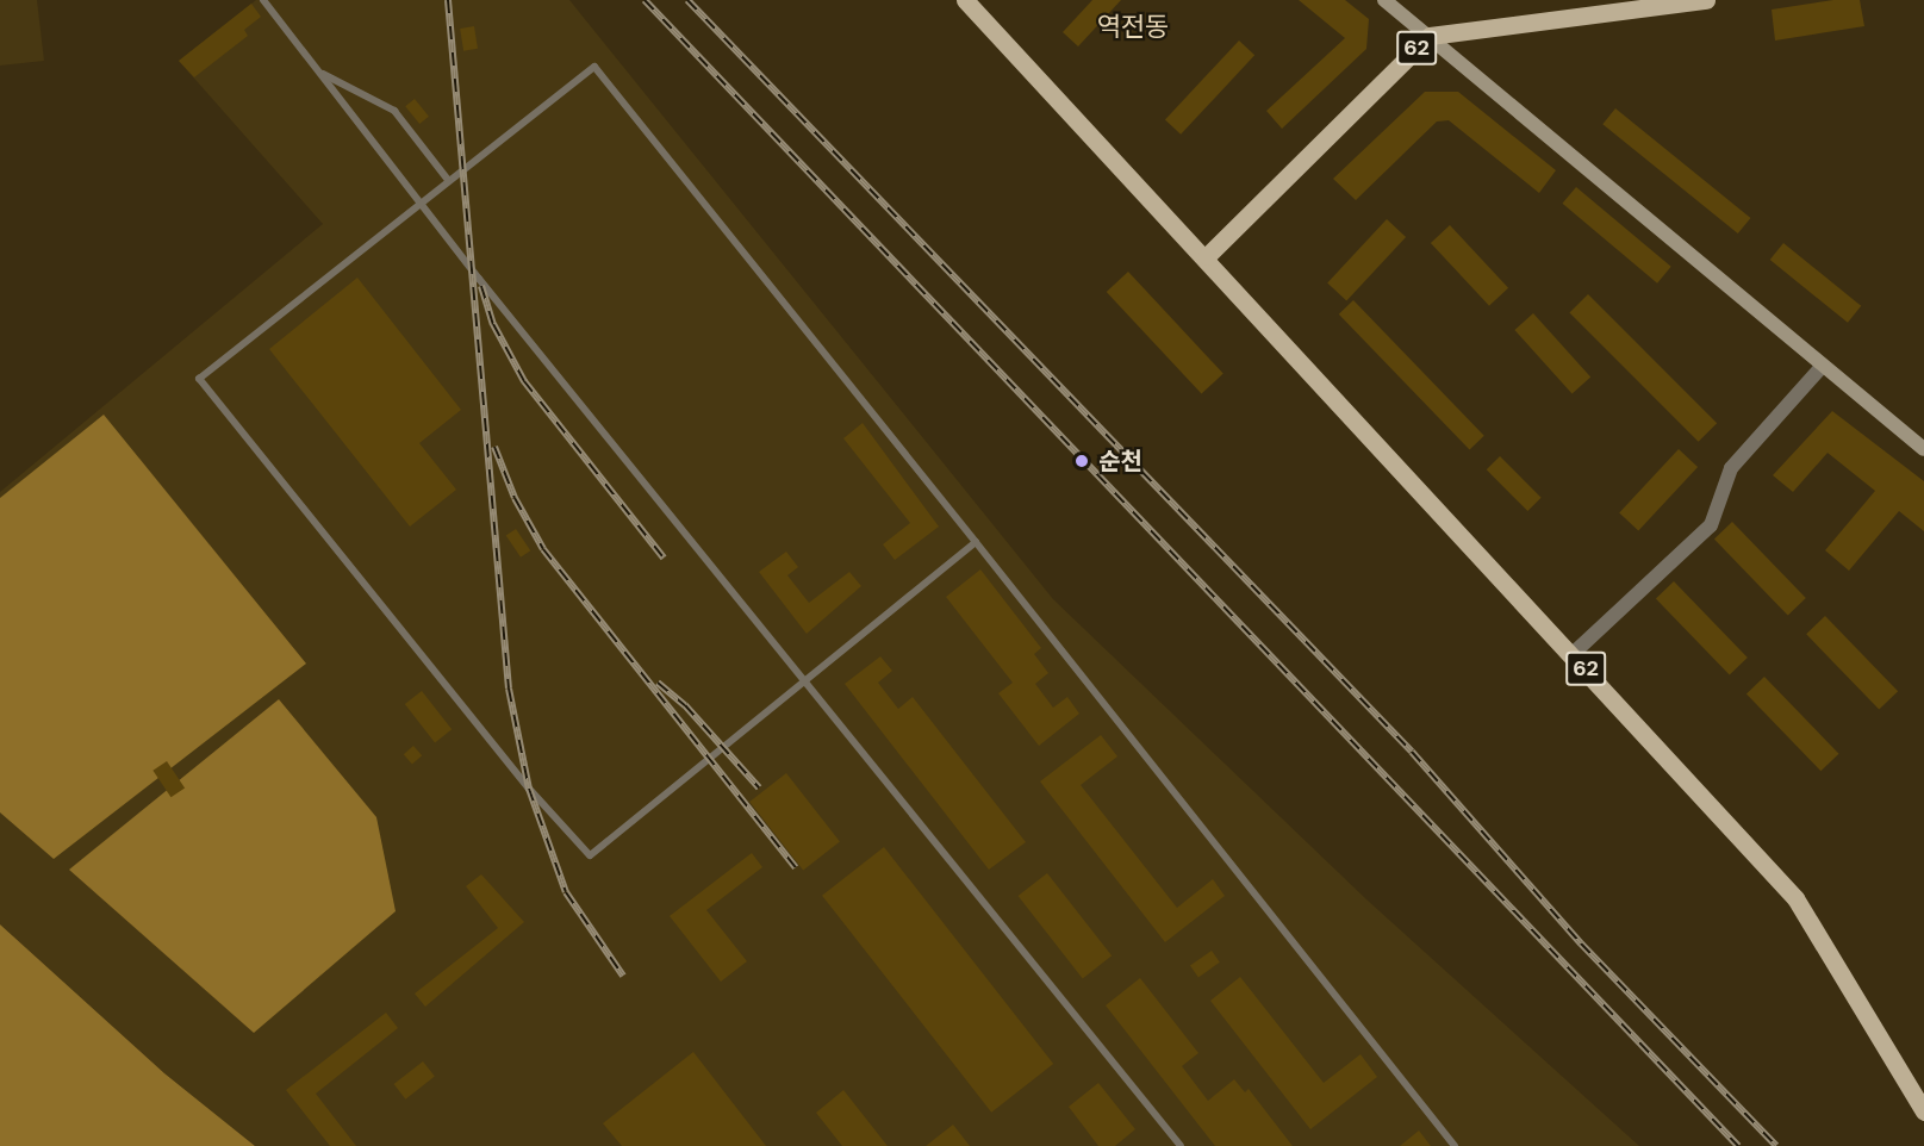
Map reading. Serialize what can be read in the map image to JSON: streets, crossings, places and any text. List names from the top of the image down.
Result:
{
  "streets": {
    "main road": ["62"]
  },
  "districts": ["역전동"],
  "places": ["순천"]
}
